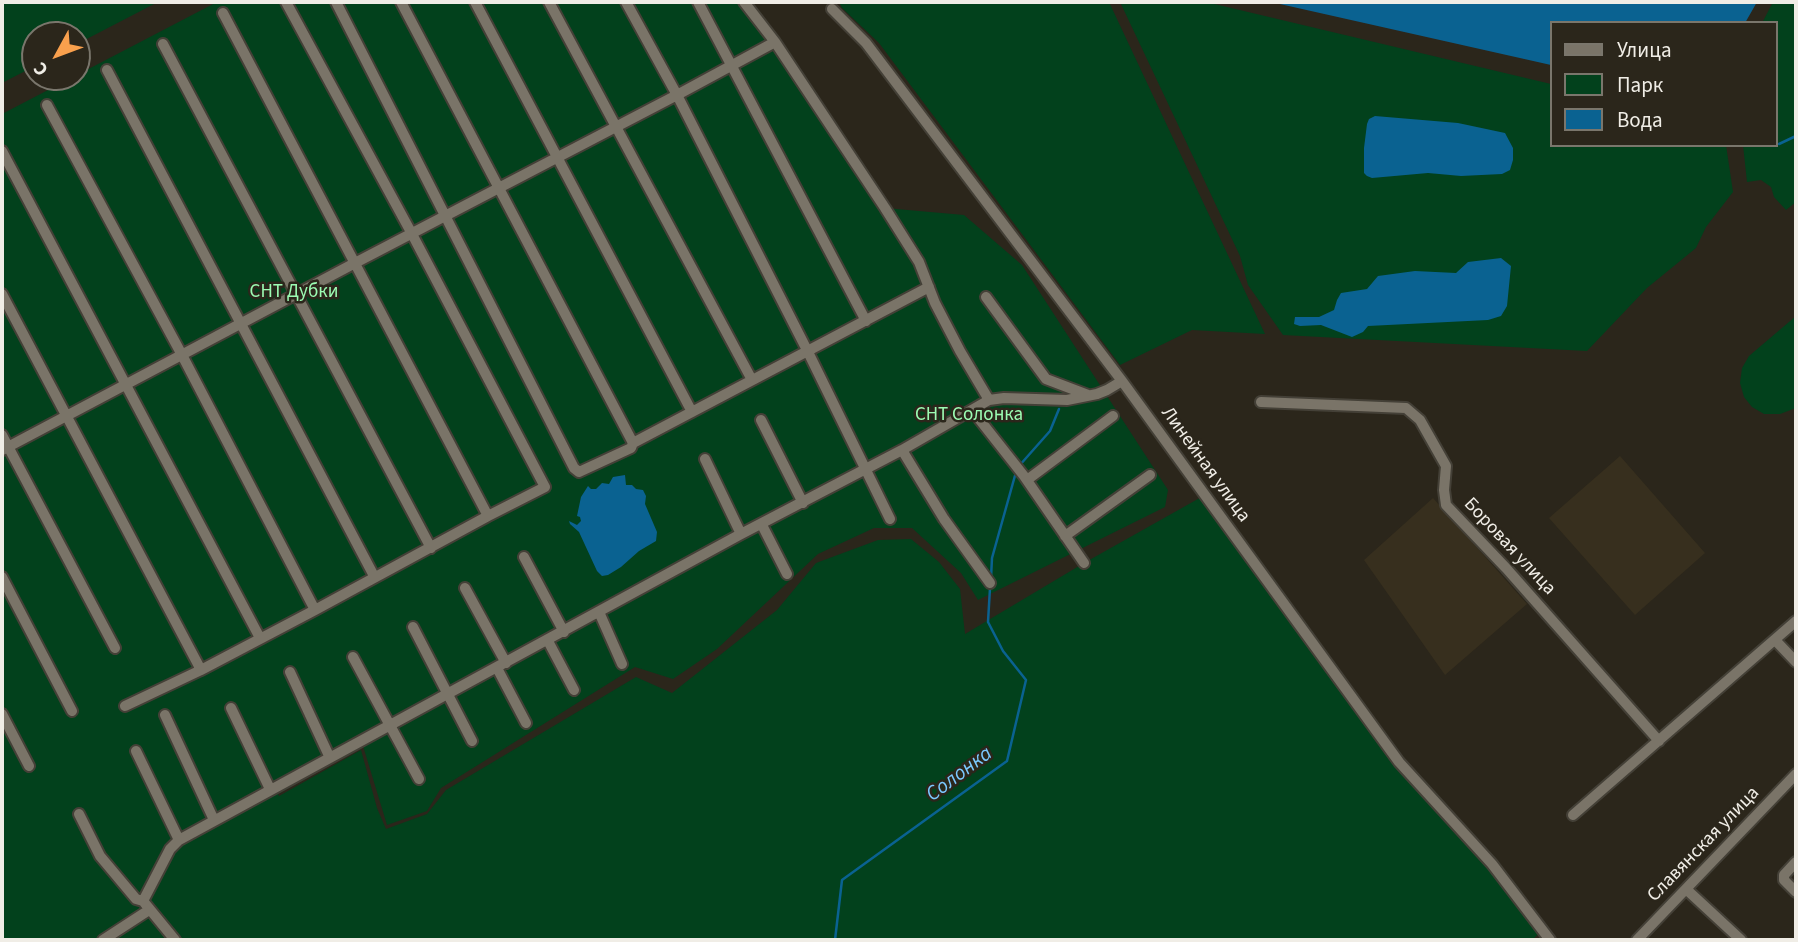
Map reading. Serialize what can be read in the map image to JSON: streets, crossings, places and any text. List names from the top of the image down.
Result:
{
  "streets": {
    "street": ["Линейная улица", "Боровая улица", "Славянская улица"]
  },
  "water": ["Солонка"],
  "parks": ["СНТ Дубки", "СНТ Солонка"],
  "legend": ["Улица", "Парк", "Вода"],
  "north": "bottom left"
}
